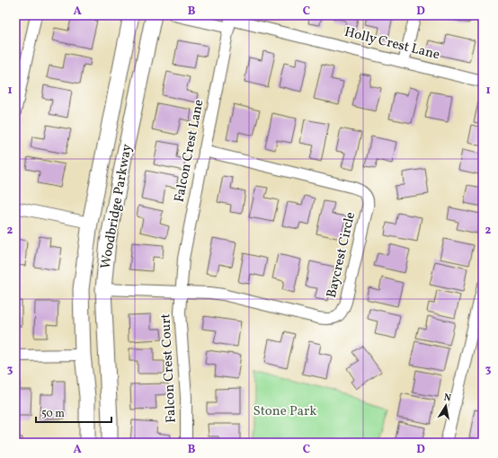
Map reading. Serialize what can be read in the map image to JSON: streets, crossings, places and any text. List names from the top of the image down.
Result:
{
  "streets": {
    "main road": ["Woodbridge Parkway"],
    "street": [
      "Holly Crest Lane",
      "Falcon Crest Lane",
      "Baycrest Circle",
      "Falcon Crest Court"
    ]
  },
  "crossings": [
    ["Holly Crest Lane", "Falcon Crest Lane"],
    ["Falcon Crest Lane", "Baycrest Circle"],
    ["Falcon Crest Lane", "Falcon Crest Court"],
    ["Woodbridge Parkway", "Baycrest Circle"],
    ["Baycrest Circle", "Falcon Crest Court"]
  ],
  "parks": ["Stone Park"],
  "scale_bar": "50 m",
  "north": "top",
  "grid": {
    "columns": [
      "A",
      "B",
      "C",
      "D"
    ],
    "rows": ["1", "2", "3"]
  }
}
